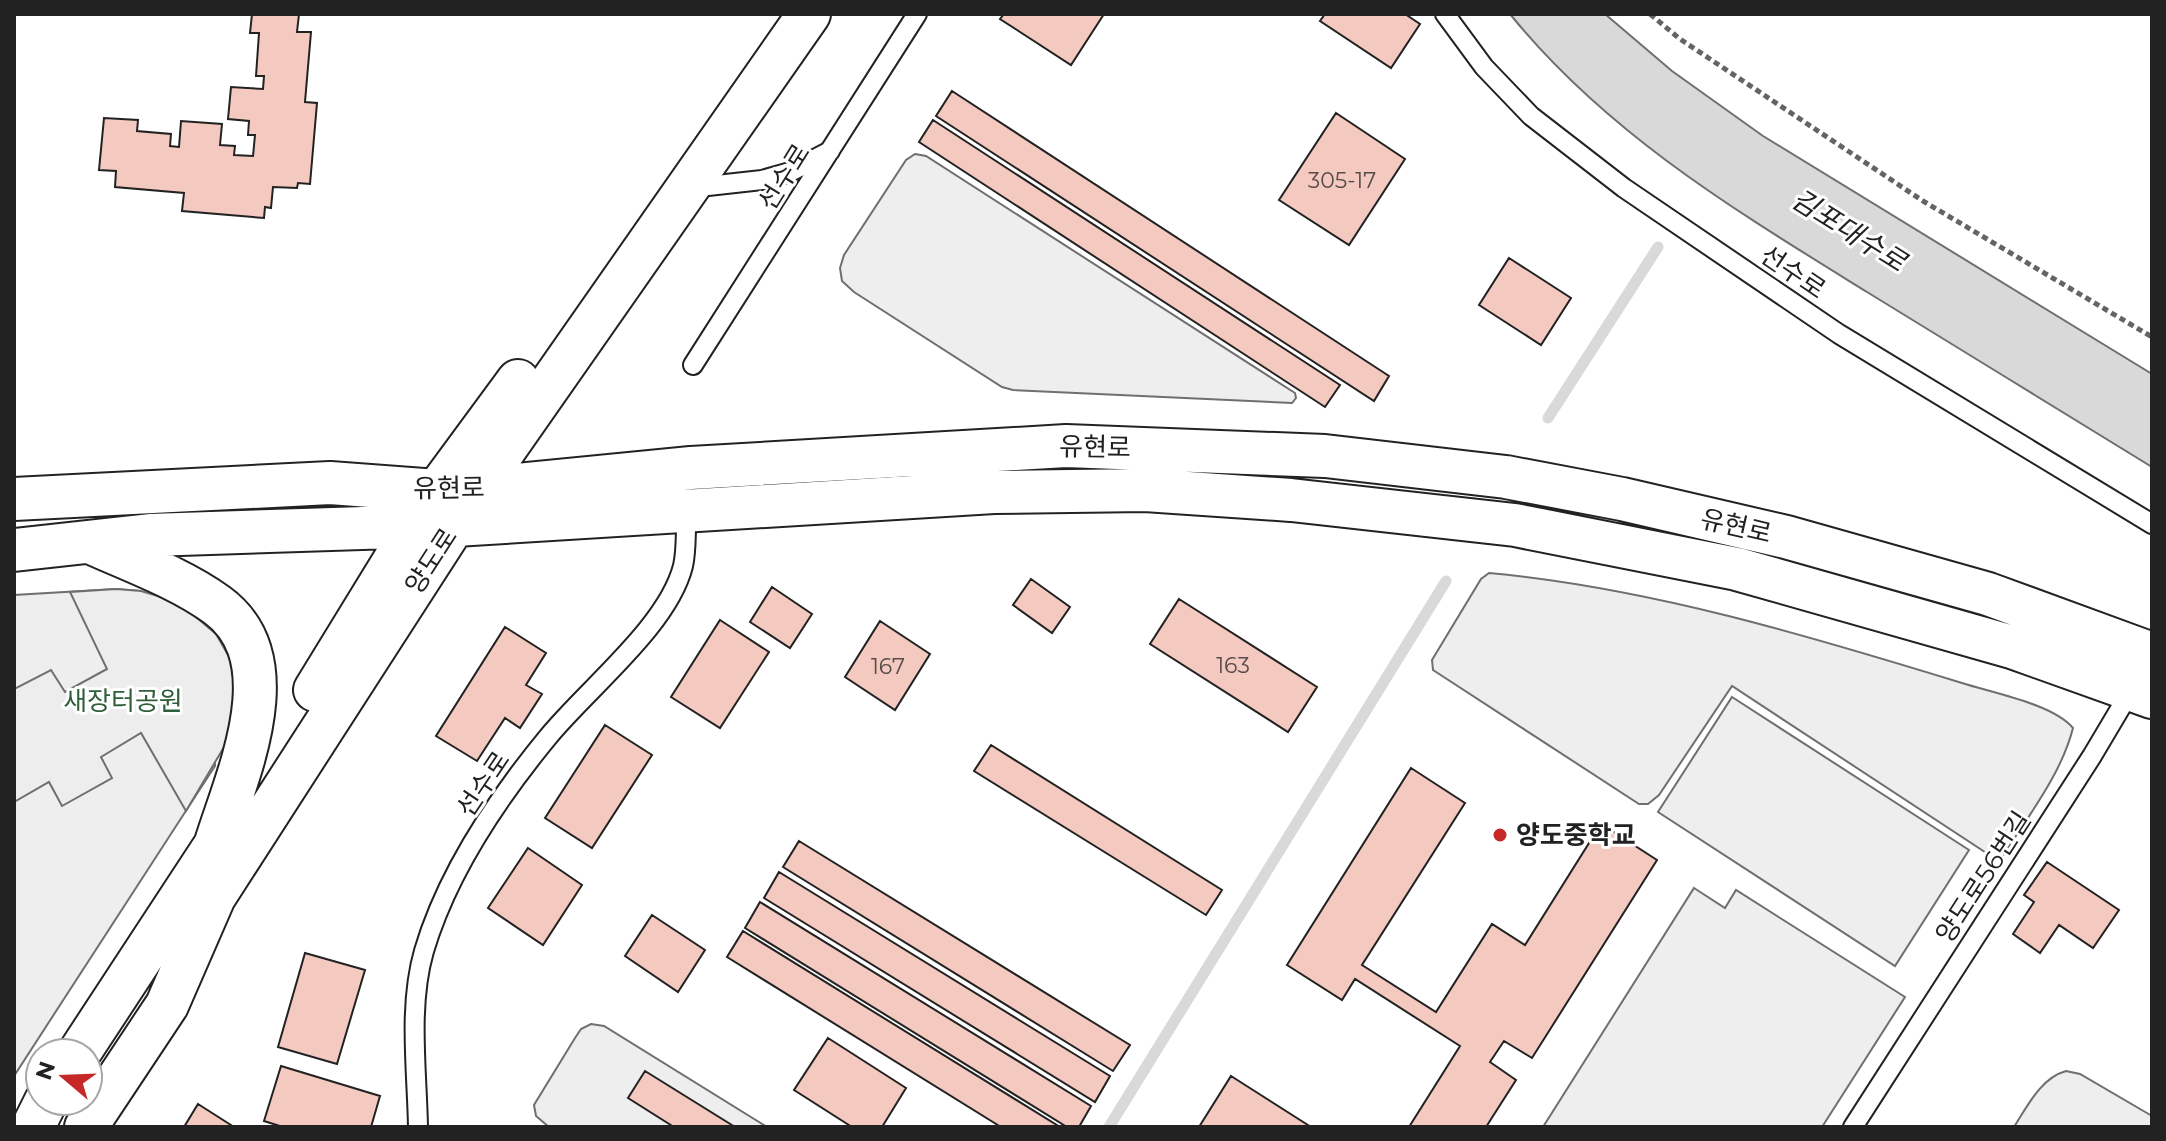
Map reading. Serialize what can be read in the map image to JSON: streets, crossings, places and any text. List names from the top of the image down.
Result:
{
  "streets": {
    "street": ["유현로", "양도로"],
    "lane": ["선수로", "양도로56번길"]
  },
  "crossings": [
    ["선수로", "유현로"],
    ["유현로", "양도로"],
    ["유현로", "양도로56번길"]
  ],
  "water": ["김포대수로"],
  "parks": ["새장터공원"],
  "places": ["양도중학교"],
  "house_numbers": ["305-17", "163", "167"],
  "north": "left"
}
